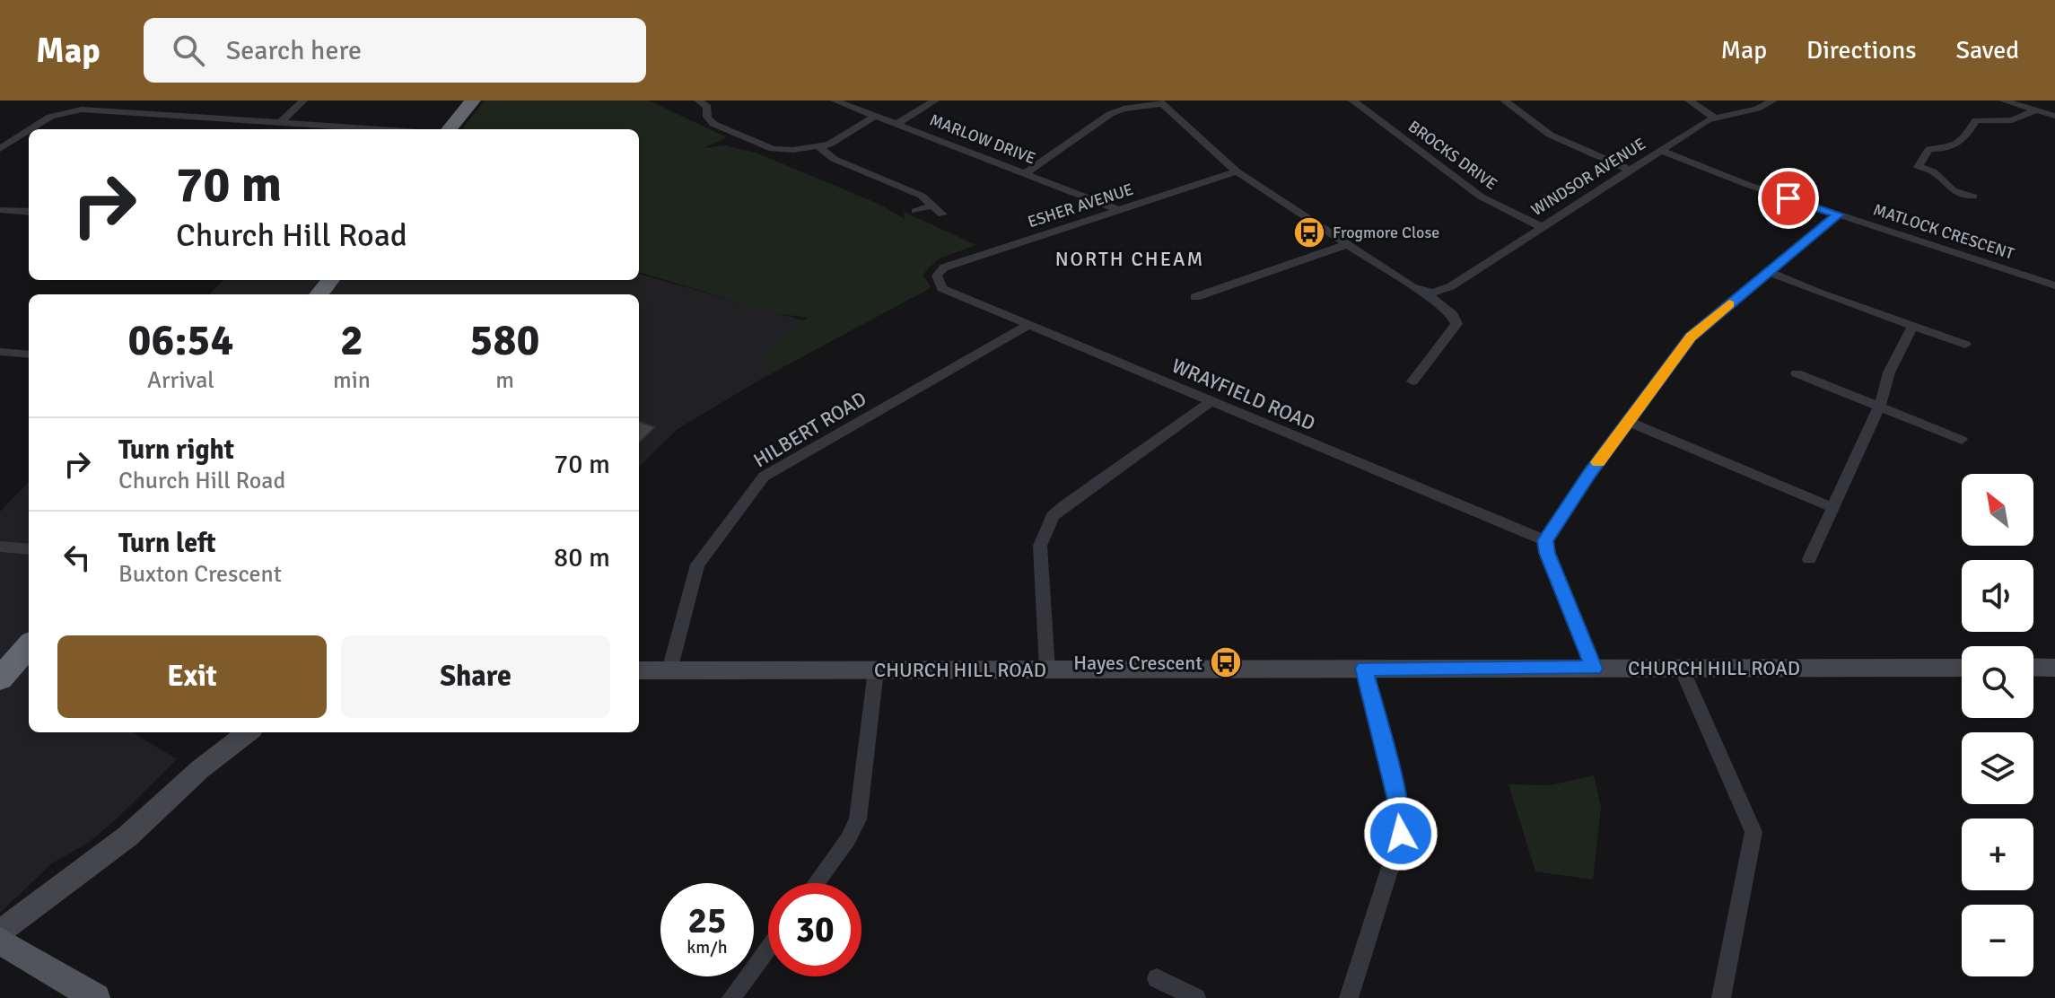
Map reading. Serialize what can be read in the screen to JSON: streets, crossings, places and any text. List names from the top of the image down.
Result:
{
  "streets": {
    "street": [
      "MARLOW DRIVE",
      "BROCKS DRIVE",
      "WINDSOR AVENUE",
      "ESHER AVENUE",
      "MATLOCK CRESCENT",
      "WRAYFIELD ROAD",
      "HILBERT ROAD",
      "CHURCH HILL ROAD"
    ]
  },
  "crossings": [
    ["MARLOW DRIVE", "ESHER AVENUE"],
    ["BROCKS DRIVE", "WINDSOR AVENUE"],
    ["WINDSOR AVENUE", "MATLOCK CRESCENT"],
    ["ESHER AVENUE", "WRAYFIELD ROAD"],
    ["WRAYFIELD ROAD", "HILBERT ROAD"],
    ["HILBERT ROAD", "CHURCH HILL ROAD"]
  ],
  "districts": ["NORTH CHEAM"],
  "places": {
    "bus stop": ["Frogmore Close", "Hayes Crescent"]
  },
  "north": "top left",
  "page": {
    "header": "Map",
    "search": "Search here",
    "nav": ["Map", "Directions", "Saved"],
    "turn": ["70 m", "Church Hill Road"],
    "eta": [
      "06:54",
      "Arrival",
      "2",
      "min",
      "580",
      "m"
    ],
    "list": [
      {
        "name": "Turn right",
        "note": "Church Hill Road",
        "value": "70 m"
      },
      {
        "name": "Turn left",
        "note": "Buxton Crescent",
        "value": "80 m"
      }
    ],
    "map_buttons": ["+", "−"],
    "buttons": ["Exit", "Share"],
    "speed": "25 km/h",
    "limit": "30"
  }
}
